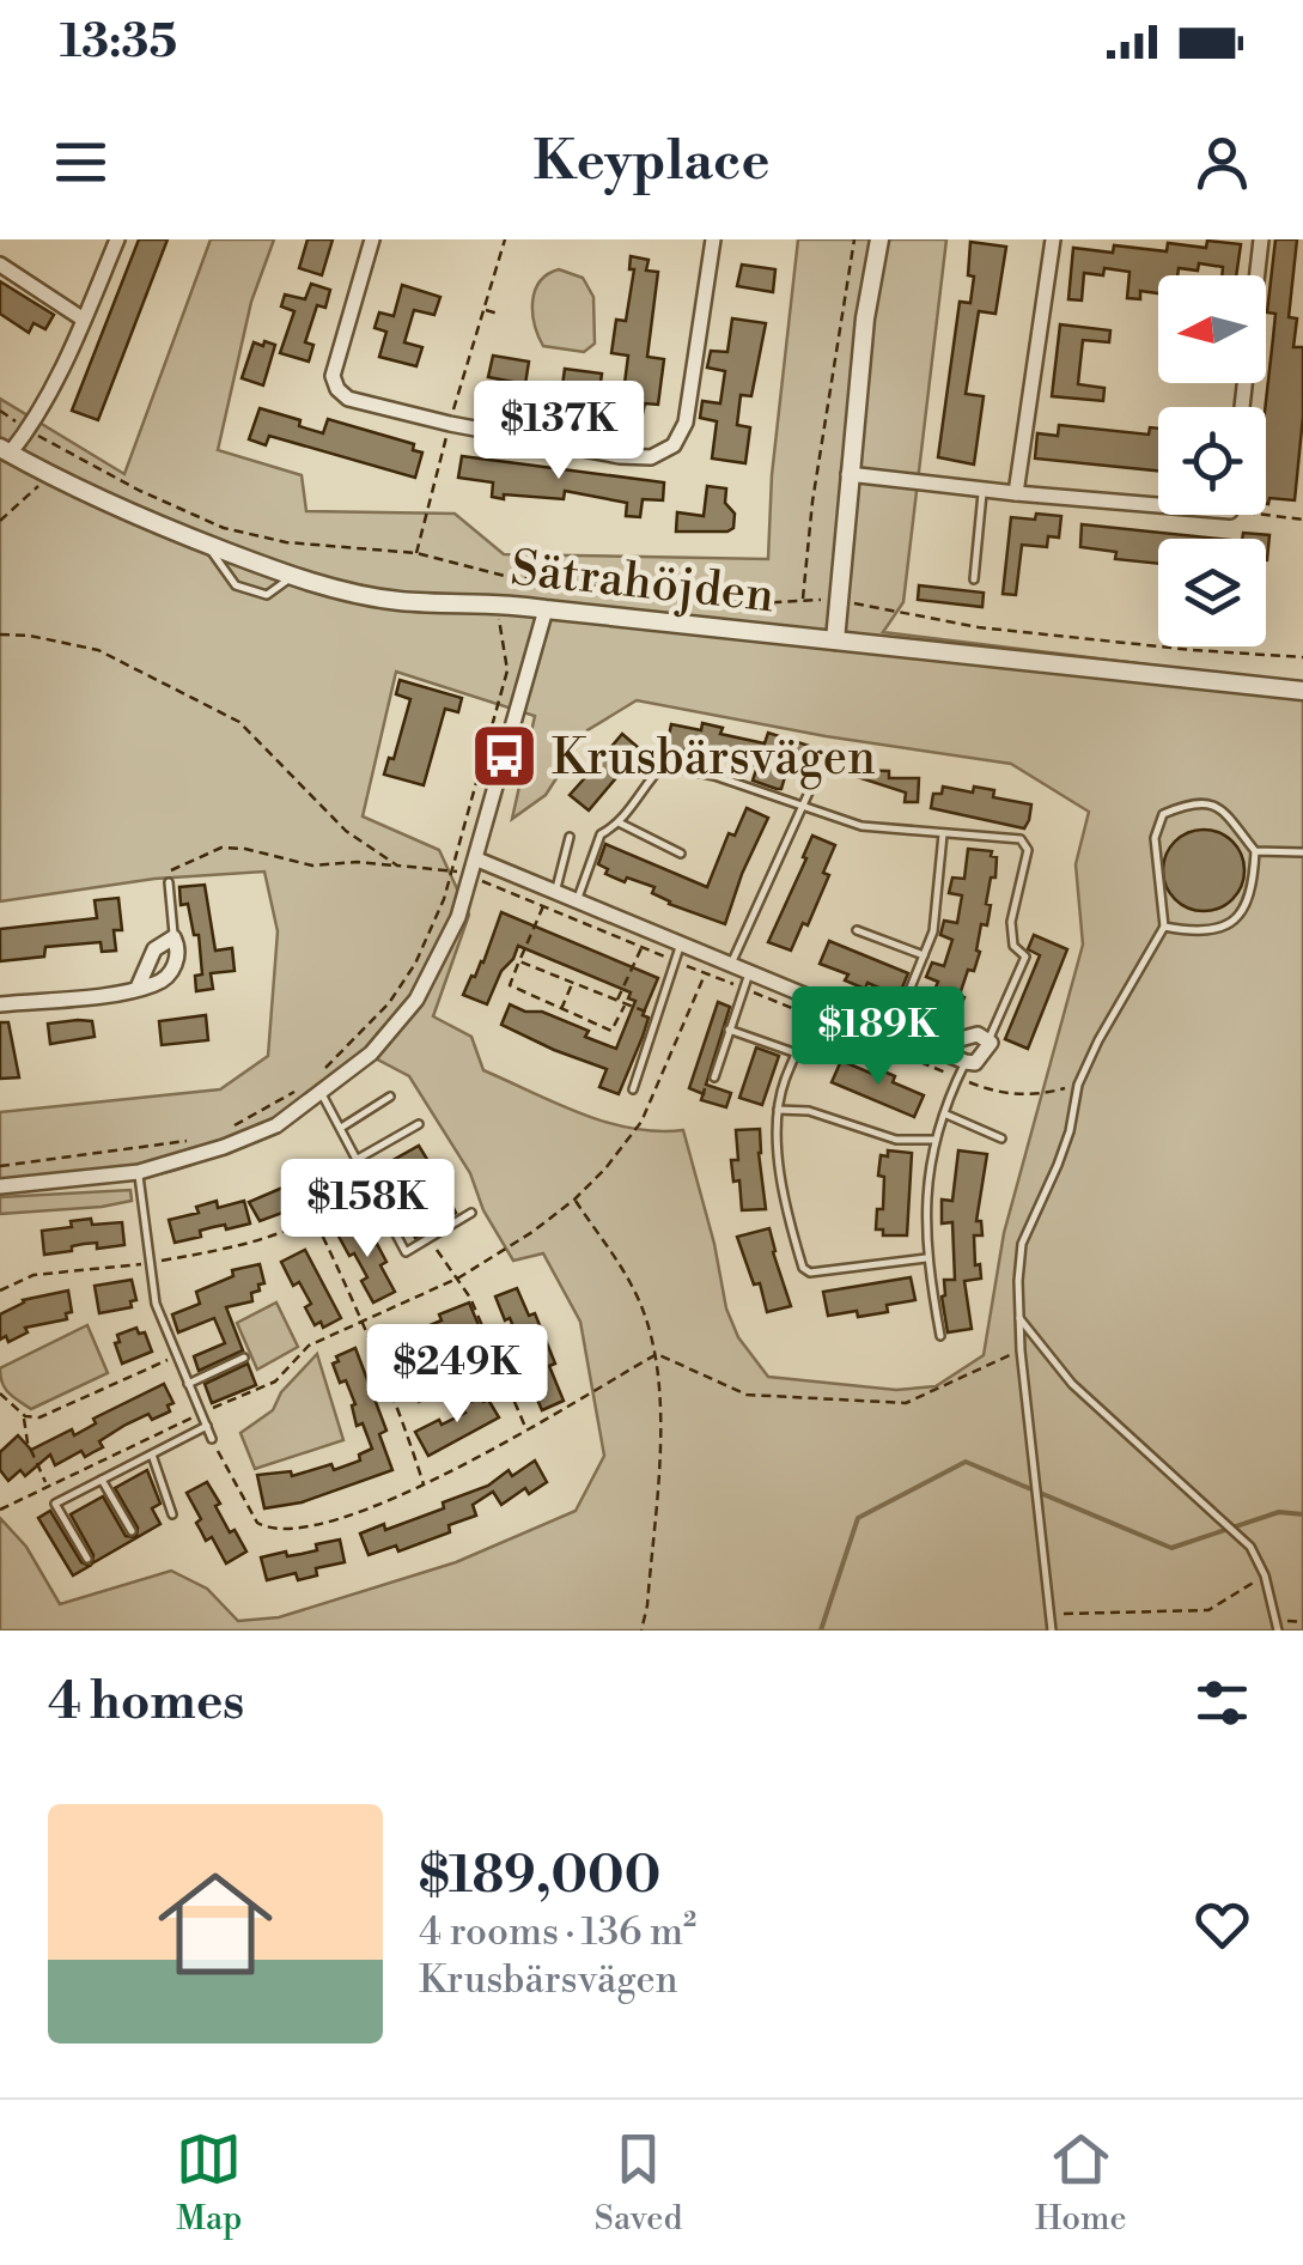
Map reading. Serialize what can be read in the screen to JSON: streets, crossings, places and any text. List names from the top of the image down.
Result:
{
  "streets": {
    "street": ["Sätrahöjden"]
  },
  "places": {
    "bus stop": ["Krusbärsvägen"]
  },
  "north": "left",
  "page": {
    "status": "13:35",
    "header": "Keyplace",
    "price": [
      "$137K",
      "$189K",
      "$158K",
      "$249K"
    ],
    "heading": "4 homes",
    "list": [
      {
        "name": "$189,000",
        "note": "4 rooms · 136 m² · Krusbärsvägen"
      }
    ],
    "tabs": ["Map", "Saved", "Home"]
  }
}
